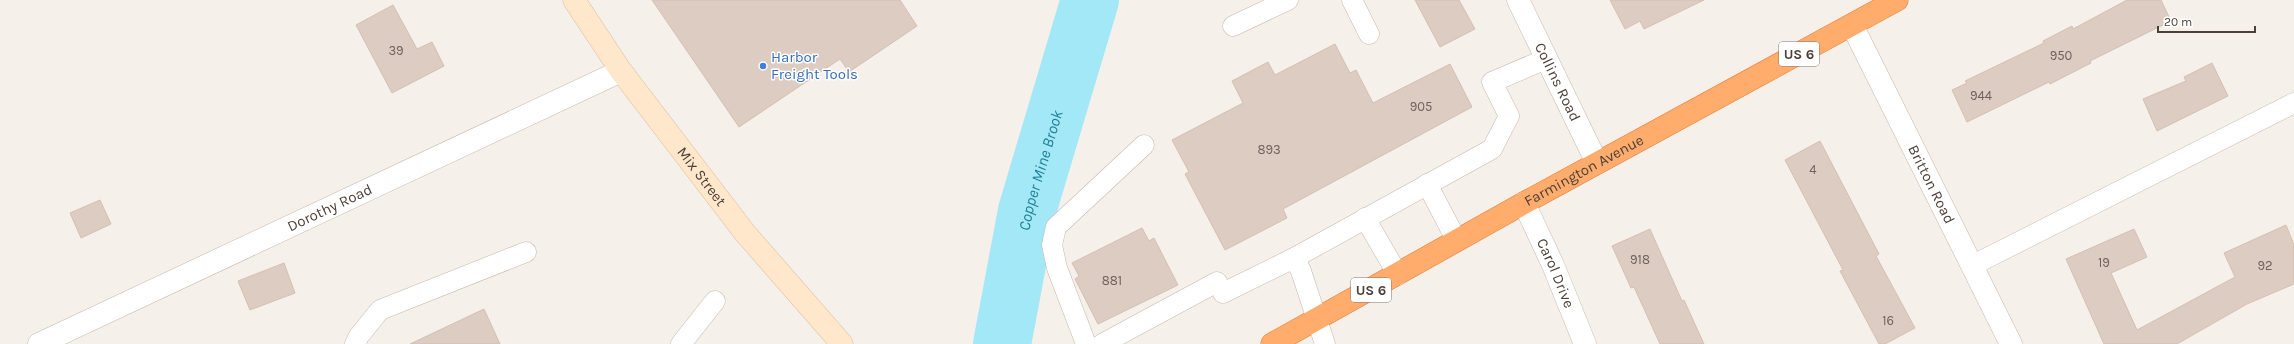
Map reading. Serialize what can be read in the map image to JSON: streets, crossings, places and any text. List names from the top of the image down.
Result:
{
  "streets": {
    "highway": ["US 6", "Farmington Avenue"],
    "main road": ["Mix Street"],
    "street": [
      "Collins Road",
      "Britton Road",
      "Dorothy Road",
      "Carol Drive"
    ]
  },
  "crossings": [
    ["Collins Road", "Farmington Avenue"],
    ["Farmington Avenue", "Britton Road"],
    ["Farmington Avenue", "Carol Drive"],
    ["Mix Street", "Dorothy Road"]
  ],
  "water": ["Copper Mine Brook"],
  "places": ["Harbor Freight Tools"],
  "house_numbers": [
    "39",
    "950",
    "944",
    "905",
    "893",
    "4",
    "918",
    "19",
    "92",
    "881",
    "16"
  ],
  "scale_bar": "20 m"
}
